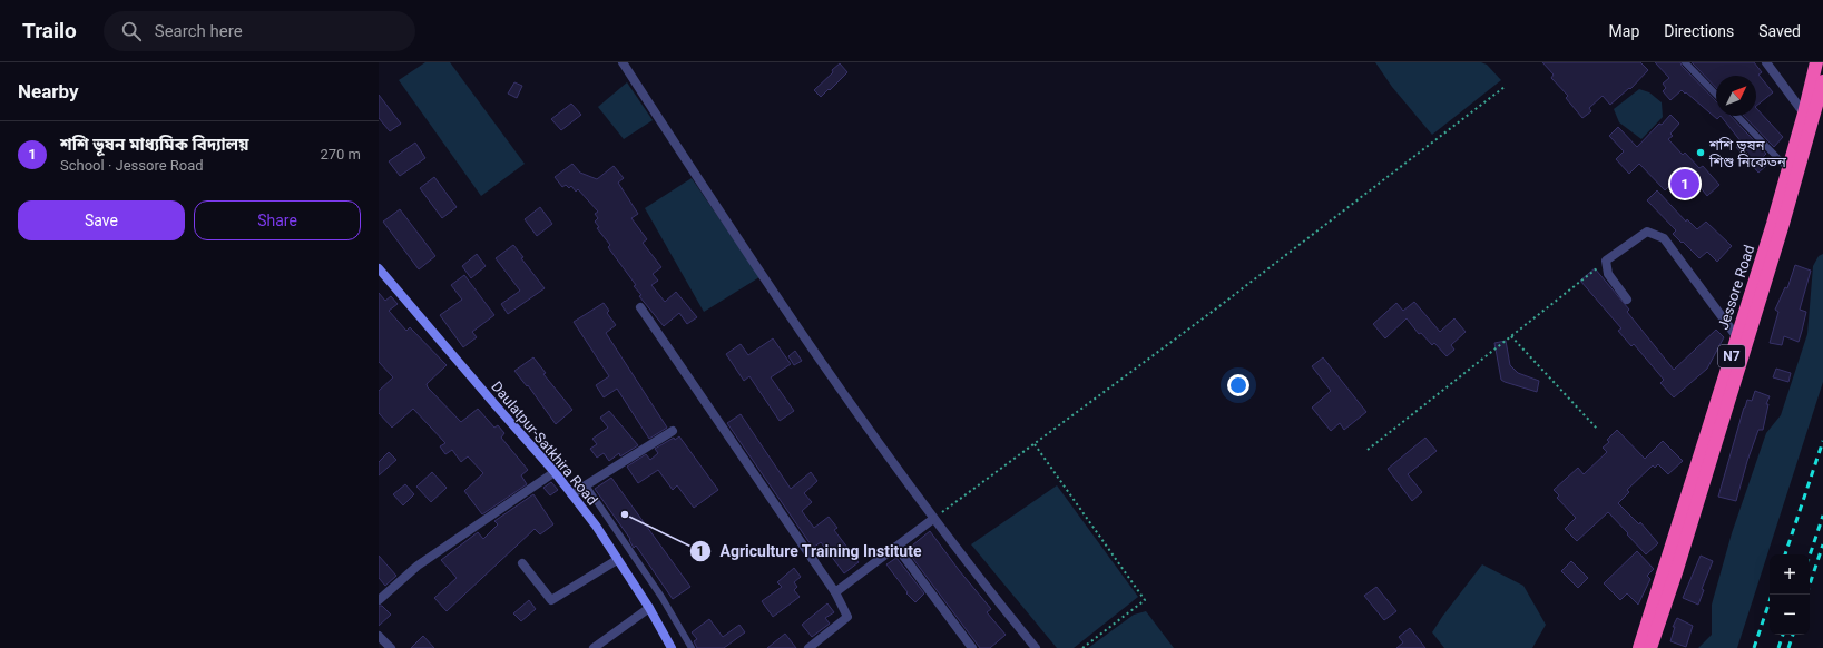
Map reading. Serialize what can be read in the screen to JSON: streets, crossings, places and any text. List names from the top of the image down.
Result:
{
  "streets": {
    "highway": ["Jessore Road", "N7"],
    "main road": ["Daulatpur-Satkhira Road"]
  },
  "places": ["শশি ভূষন শিশু নিকেতন", "Agriculture Training Institute"],
  "north": "top right",
  "page": {
    "header": "Trailo",
    "search": "Search here",
    "nav": ["Map", "Directions", "Saved"],
    "heading": "Nearby",
    "list": [
      {
        "mark": "1",
        "name": "শশি ভূষন মাধ্যমিক বিদ্যালয়",
        "note": "School · Jessore Road",
        "value": "270 m"
      }
    ],
    "pins": "1",
    "buttons": ["Save", "Share"],
    "map_buttons": ["+", "−"]
  }
}
